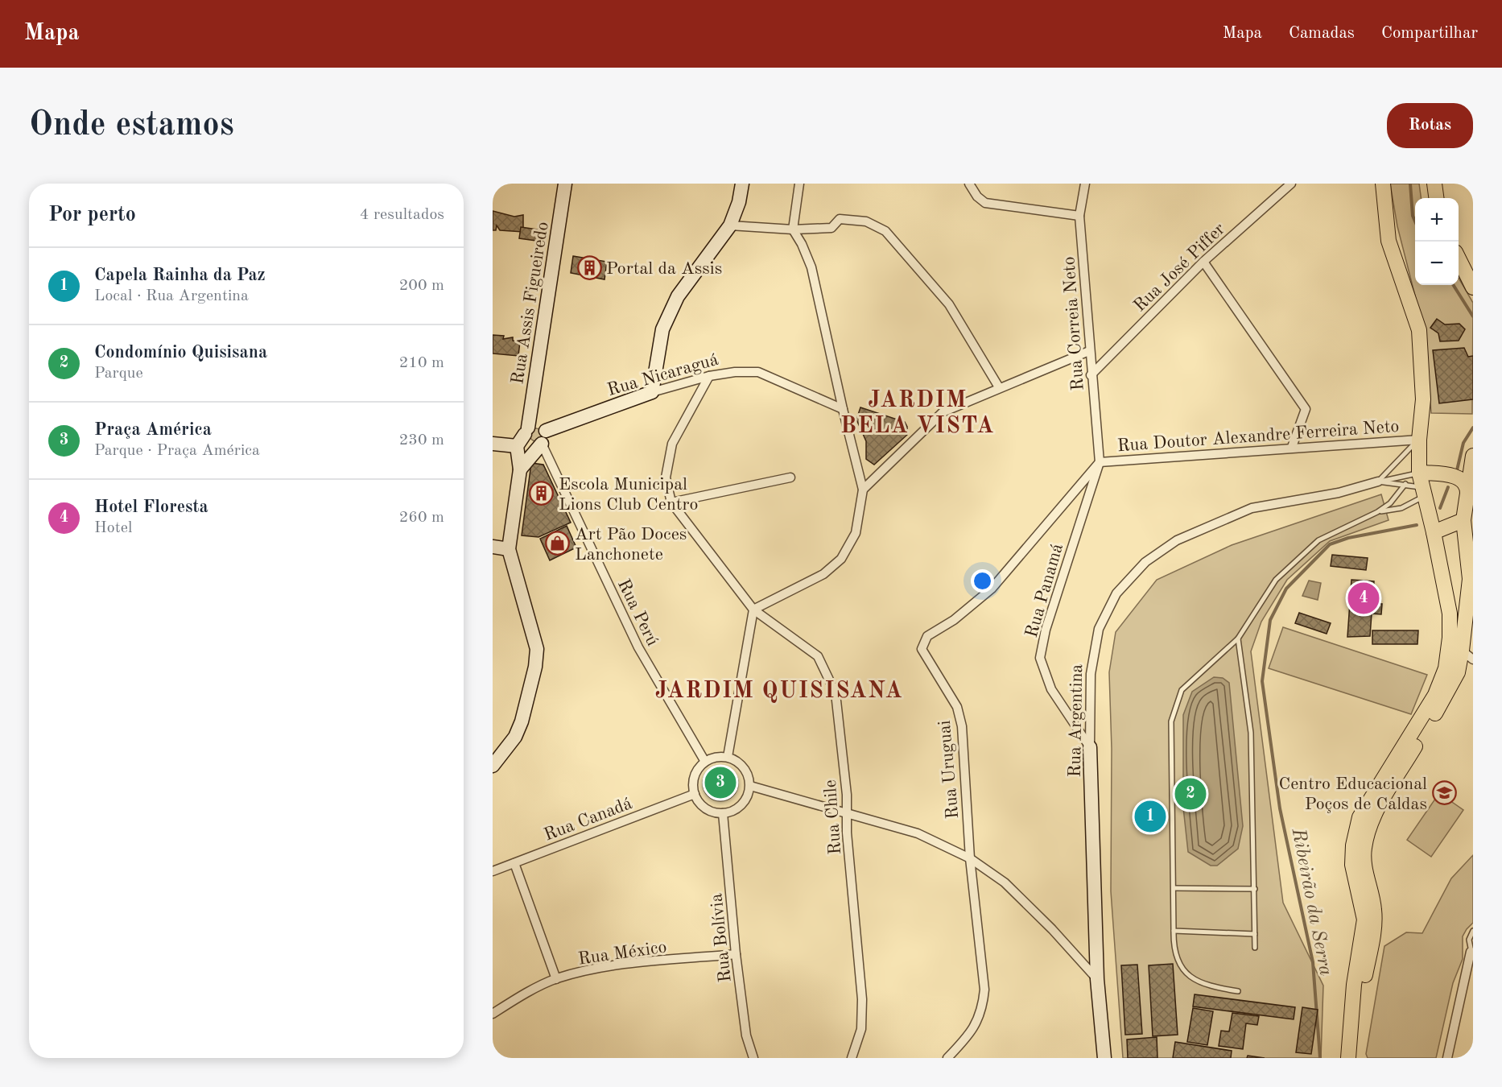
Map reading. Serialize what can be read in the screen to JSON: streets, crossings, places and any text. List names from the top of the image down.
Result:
{
  "streets": {
    "street": [
      "Rua José Piffer",
      "Rua Assis Figueiredo",
      "Rua Correia Neto",
      "Rua Nicaraguá",
      "Rua Doutor Alexandre Ferreira Neto",
      "Rua Panamá",
      "Rua Perú",
      "Rua Argentina",
      "Rua Uruguai",
      "Rua Chile",
      "Rua Canadá",
      "Rua Bolívia",
      "Rua México"
    ]
  },
  "crossings": [
    ["Rua José Piffer", "Rua Correia Neto"],
    ["Rua Assis Figueiredo", "Rua Nicaraguá"],
    ["Rua Assis Figueiredo", "Rua Perú"],
    ["Rua Correia Neto", "Rua Doutor Alexandre Ferreira Neto"],
    ["Rua Correia Neto", "Rua Panamá"],
    ["Rua Correia Neto", "Rua Uruguai"],
    ["Rua Nicaraguá", "Rua Perú"],
    ["Rua Doutor Alexandre Ferreira Neto", "Rua Panamá"],
    ["Rua Doutor Alexandre Ferreira Neto", "Rua Argentina"],
    ["Rua Doutor Alexandre Ferreira Neto", "Rua Uruguai"],
    ["Rua Panamá", "Rua Argentina"],
    ["Rua Panamá", "Rua Uruguai"],
    ["Rua Perú", "Rua Canadá"],
    ["Rua Perú", "Rua Bolívia"],
    ["Rua Canadá", "Rua Bolívia"],
    ["Rua Bolívia", "Rua México"]
  ],
  "districts": ["JARDIM BELA VISTA", "JARDIM QUISISANA"],
  "water": ["Ribeirão da Serra"],
  "places": {
    "building": ["Portal da Assis", "Escola Municipal Lions Club Centro"],
    "shop": ["Art Pão Doces Lanchonete"],
    "school or university": ["Centro Educacional Poços de Caldas"]
  },
  "page": {
    "header": "Mapa",
    "nav": ["Mapa", "Camadas", "Compartilhar"],
    "buttons": "Rotas",
    "title": "Onde estamos",
    "heading": ["Por perto", "4 resultados"],
    "map_buttons": ["+", "−"],
    "list": [
      {
        "mark": "1",
        "name": "Capela Rainha da Paz",
        "note": "Local · Rua Argentina",
        "value": "200 m"
      },
      {
        "mark": "2",
        "name": "Condomínio Quisisana",
        "note": "Parque",
        "value": "210 m"
      },
      {
        "mark": "3",
        "name": "Praça América",
        "note": "Parque · Praça América",
        "value": "230 m"
      },
      {
        "mark": "4",
        "name": "Hotel Floresta",
        "note": "Hotel",
        "value": "260 m"
      }
    ],
    "pins": [
      "4",
      "3",
      "2",
      "1"
    ]
  }
}
